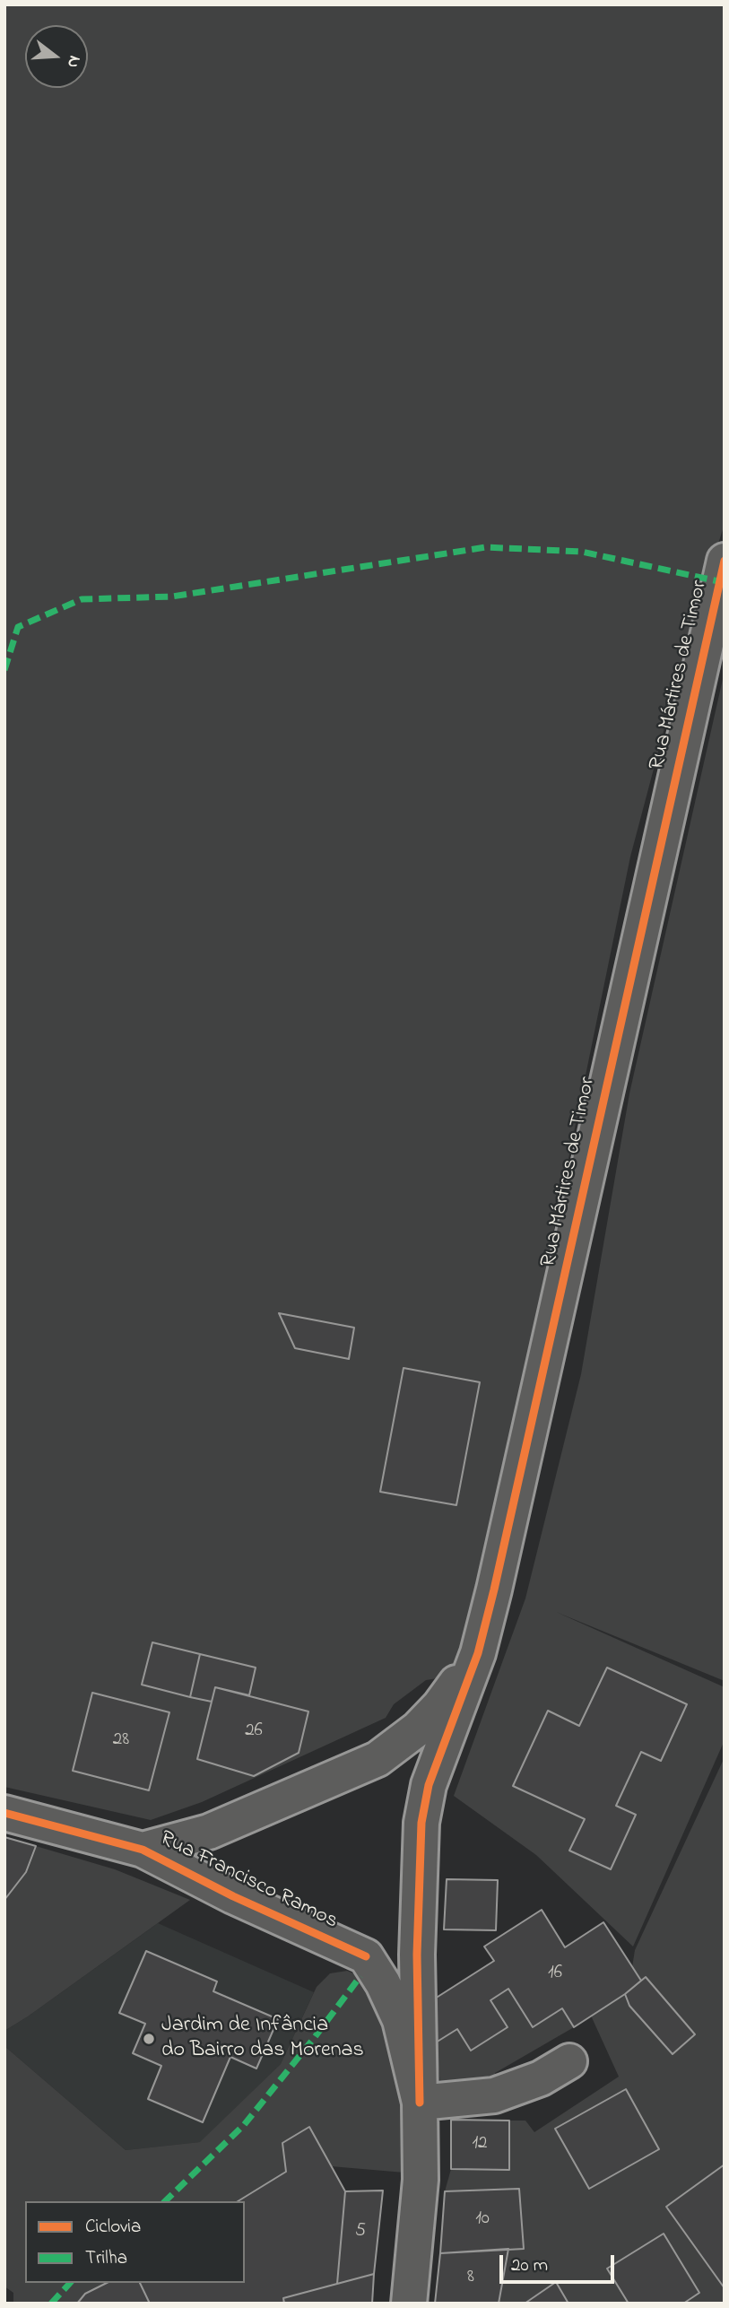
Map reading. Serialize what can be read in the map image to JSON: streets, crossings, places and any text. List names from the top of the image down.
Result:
{
  "streets": {
    "street": ["Rua Mártires de Timor", "Rua Francisco Ramos"]
  },
  "crossings": [
    ["Rua Mártires de Timor", "Rua Francisco Ramos"]
  ],
  "places": ["Jardim de Infância do Bairro das Morenas"],
  "house_numbers": [
    "26",
    "28",
    "16",
    "12",
    "10",
    "5",
    "8"
  ],
  "legend": ["Ciclovia", "Trilha"],
  "scale_bar": "20 m",
  "north": "right"
}
